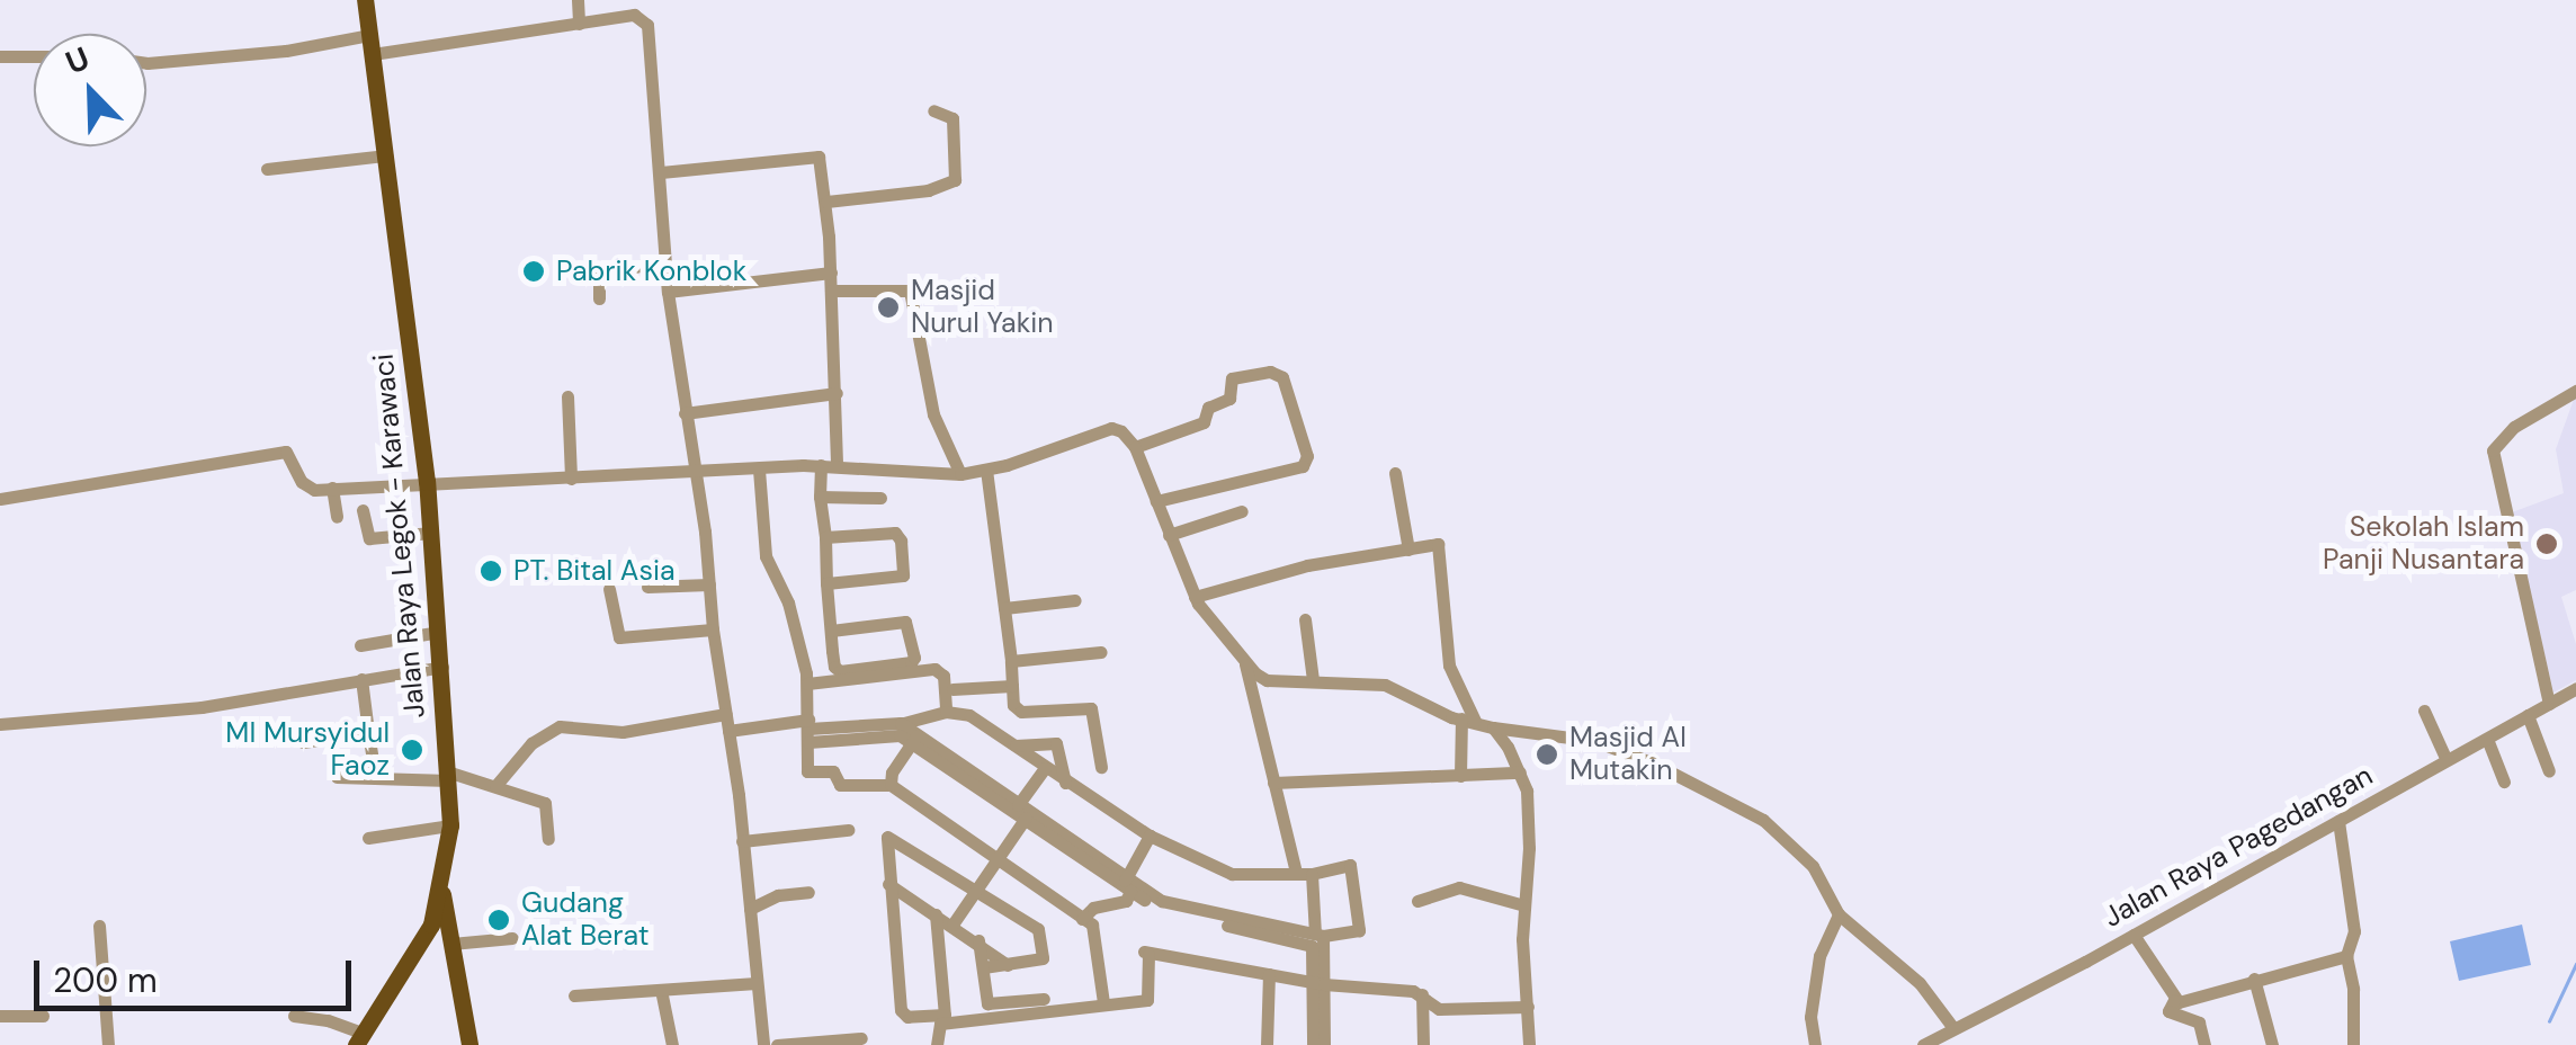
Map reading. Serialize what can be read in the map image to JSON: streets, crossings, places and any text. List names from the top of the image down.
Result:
{
  "streets": {
    "main road": ["Jalan Raya Legok - Karawaci"],
    "street": ["Jalan Raya Pagedangan"]
  },
  "places": [
    "Pabrik Konblok",
    "Masjid Nurul Yakin",
    "Sekolah Islam Panji Nusantara",
    "PT. Bital Asia",
    "MI Mursyidul Faoz",
    "Masjid Al Mutakin",
    "Gudang Alat Berat"
  ],
  "scale_bar": "200 m",
  "north": "top left"
}
